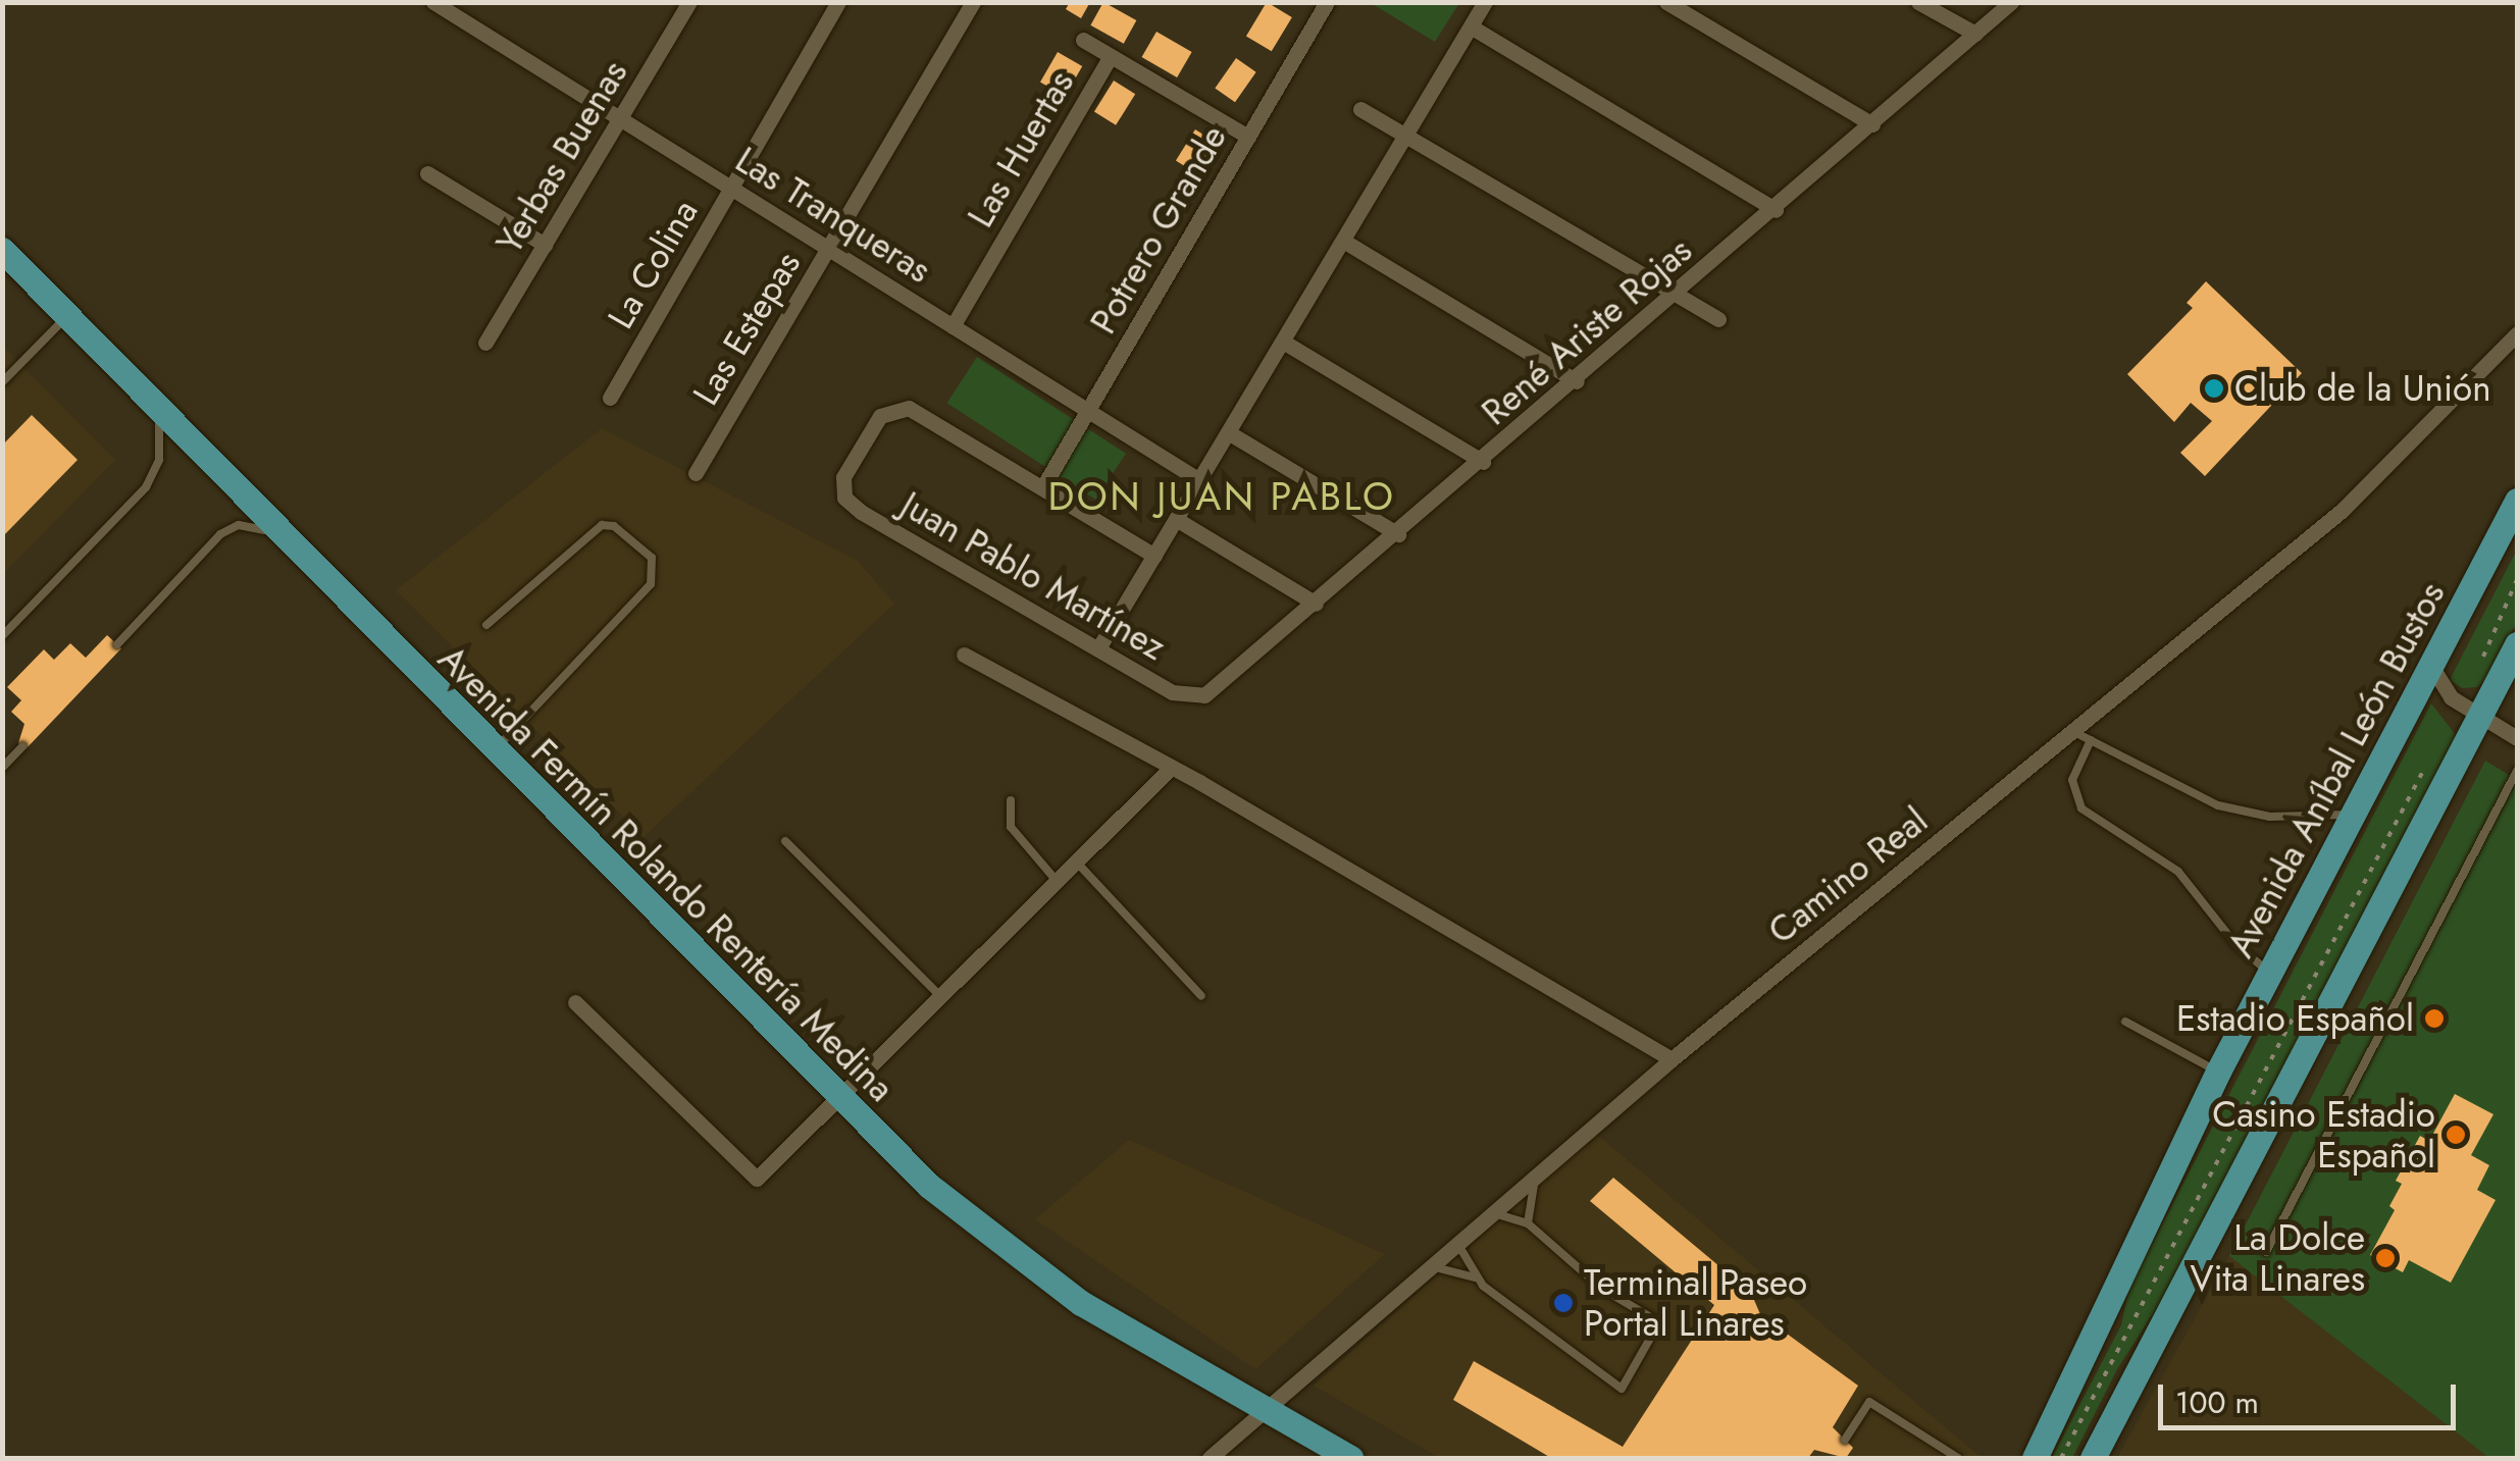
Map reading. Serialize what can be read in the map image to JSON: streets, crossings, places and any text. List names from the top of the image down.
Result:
{
  "streets": {
    "main road": ["Avenida Aníbal León Bustos", "Avenida Fermín Rolando Rentería Medina"],
    "street": [
      "Las Huertas",
      "Yerbas Buenas",
      "Las Tranqueras",
      "Potrero Grande",
      "La Colina",
      "Las Estepas",
      "René Ariste Rojas",
      "Juan Pablo Martínez",
      "Camino Real"
    ]
  },
  "crossings": [
    ["Las Huertas", "Las Tranqueras"],
    ["Yerbas Buenas", "Las Tranqueras"],
    ["Las Tranqueras", "Potrero Grande"],
    ["Las Tranqueras", "La Colina"],
    ["Las Tranqueras", "Las Estepas"],
    ["Potrero Grande", "Juan Pablo Martínez"],
    ["René Ariste Rojas", "Juan Pablo Martínez"],
    ["Avenida Fermín Rolando Rentería Medina", "Camino Real"]
  ],
  "districts": ["DON JUAN PABLO"],
  "places": [
    "Club de la Unión",
    "Estadio Español",
    "Casino Estadio Español",
    "La Dolce Vita Linares",
    "Terminal Paseo Portal Linares"
  ],
  "scale_bar": "100 m"
}
